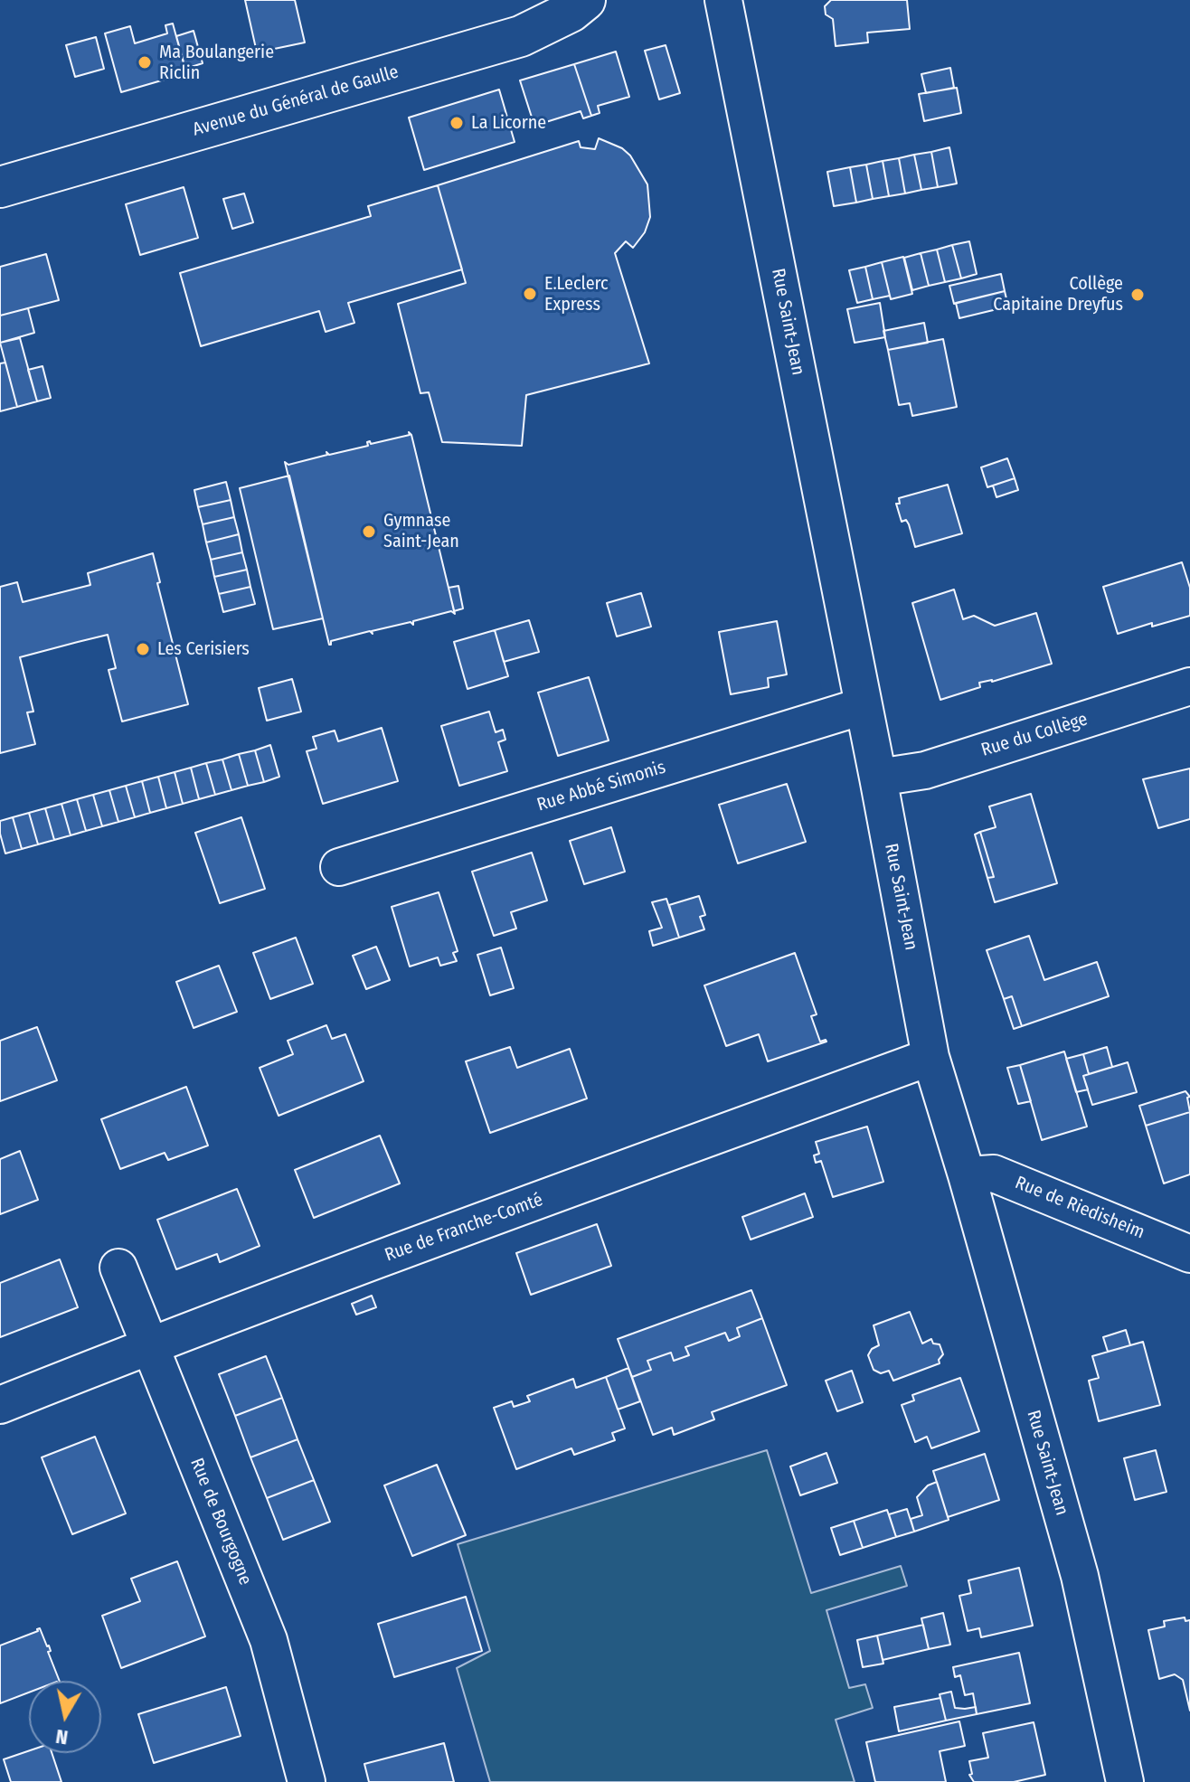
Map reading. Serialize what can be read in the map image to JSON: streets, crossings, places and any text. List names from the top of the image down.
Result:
{
  "streets": {
    "main road": ["Avenue du Général de Gaulle"],
    "street": [
      "Rue Saint-Jean",
      "Rue du Collège",
      "Rue Abbé Simonis",
      "Rue de Riedisheim",
      "Rue de Franche-Comté",
      "Rue de Bourgogne"
    ]
  },
  "crossings": [
    ["Rue Saint-Jean", "Rue du Collège"],
    ["Rue Saint-Jean", "Rue Abbé Simonis"],
    ["Rue Saint-Jean", "Rue de Riedisheim"],
    ["Rue Saint-Jean", "Rue de Franche-Comté"],
    ["Rue de Franche-Comté", "Rue de Bourgogne"]
  ],
  "places": [
    "Ma Boulangerie Riclin",
    "La Licorne",
    "E.Leclerc Express",
    "Collège Capitaine Dreyfus",
    "Gymnase Saint-Jean",
    "Les Cerisiers"
  ],
  "north": "bottom"
}
